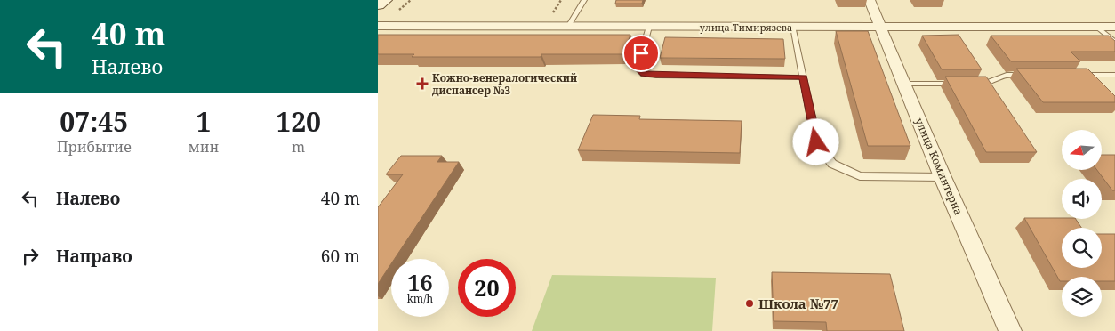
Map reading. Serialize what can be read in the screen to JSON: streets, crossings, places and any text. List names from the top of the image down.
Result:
{
  "streets": {
    "street": ["улица Тимирязева", "улица Коминтерна"]
  },
  "crossings": [
    ["улица Тимирязева", "улица Коминтерна"]
  ],
  "places": {
    "health": ["Кожно-венералогический диспансер №3"],
    "other": ["Школа №77"]
  },
  "north": "left",
  "page": {
    "turn": ["40 m", "Налево"],
    "eta": [
      "07:45",
      "Прибытие",
      "1",
      "мин",
      "120",
      "m"
    ],
    "list": [
      {
        "name": "Налево",
        "value": "40 m"
      },
      {
        "name": "Направо",
        "value": "60 m"
      }
    ],
    "speed": "16 km/h",
    "limit": "20"
  }
}
